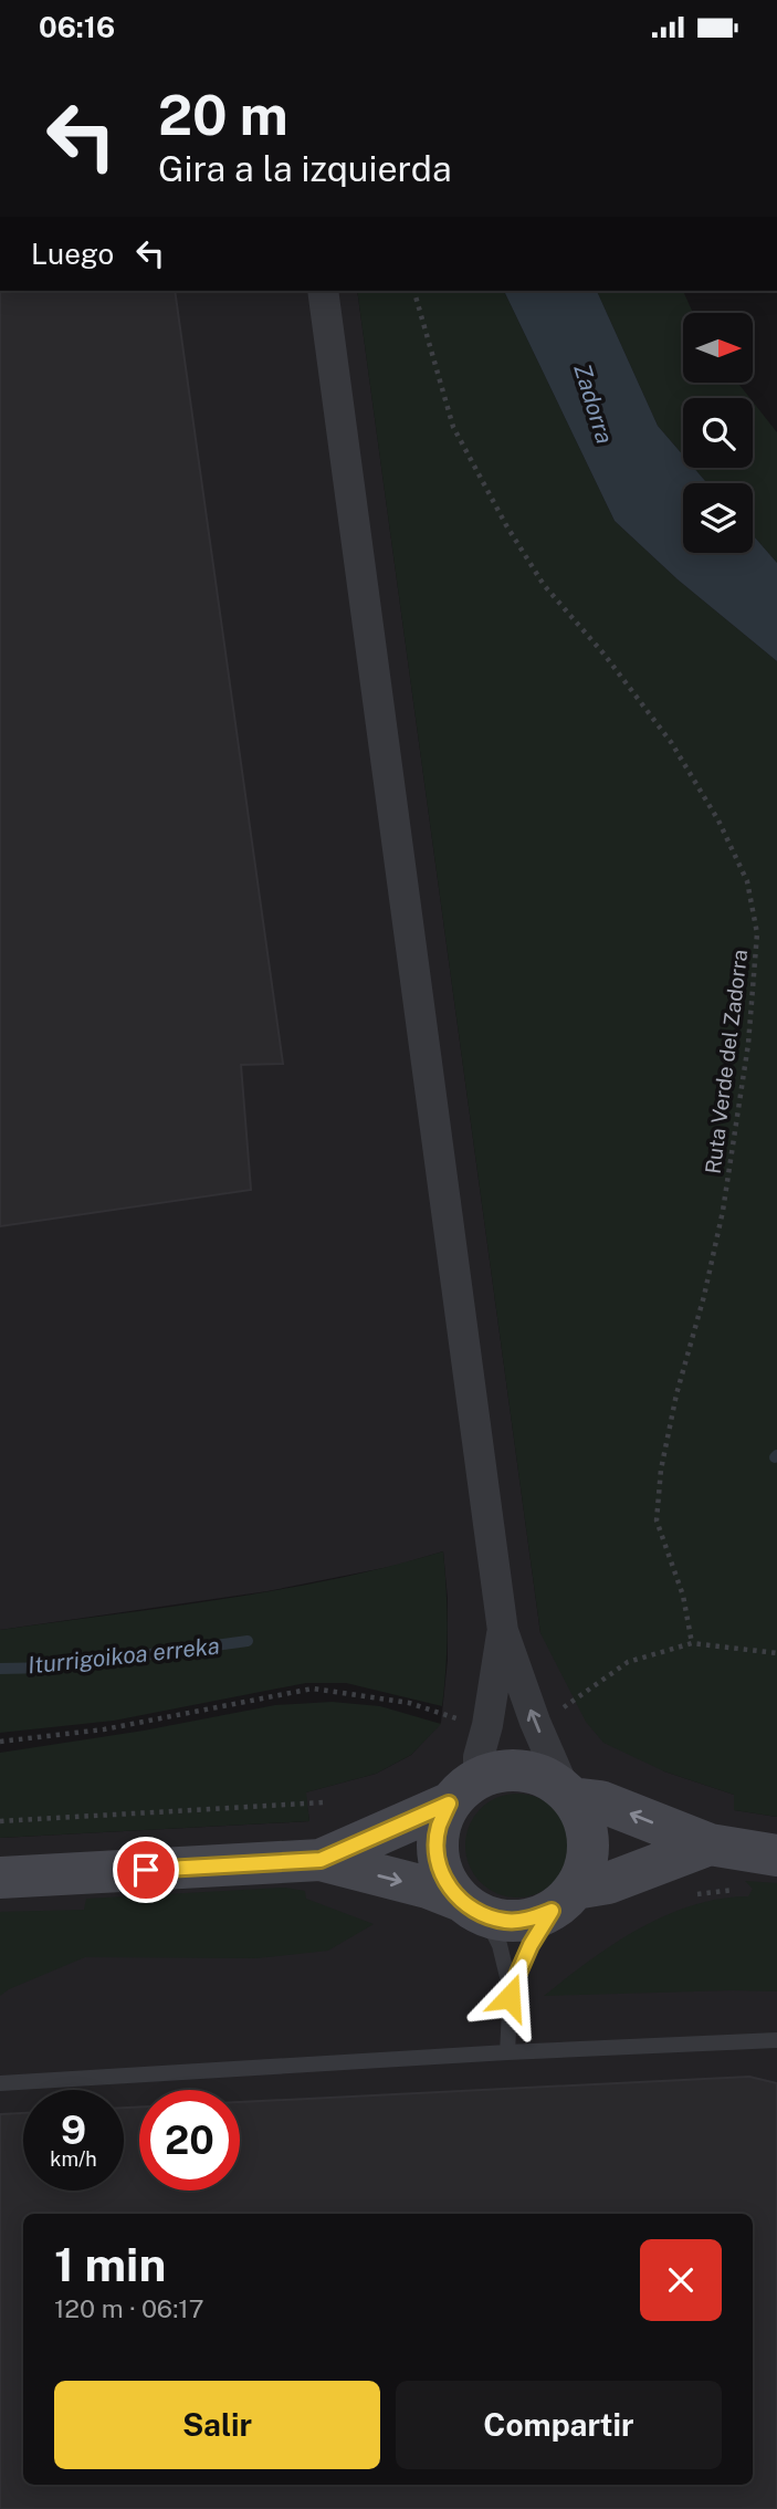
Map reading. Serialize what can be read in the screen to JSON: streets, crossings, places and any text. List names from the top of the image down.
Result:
{
  "streets": {
    "path": ["Ruta Verde del Zadorra"]
  },
  "water": ["Zadorra", "Iturrigoikoa erreka"],
  "north": "right",
  "page": {
    "status": "06:16",
    "turn": ["20 m", "Gira a la izquierda"],
    "then": "Luego",
    "speed": "9 km/h",
    "limit": "20",
    "heading": ["1 min", "120 m · 06:17"],
    "buttons": ["Salir", "Compartir"]
  }
}
